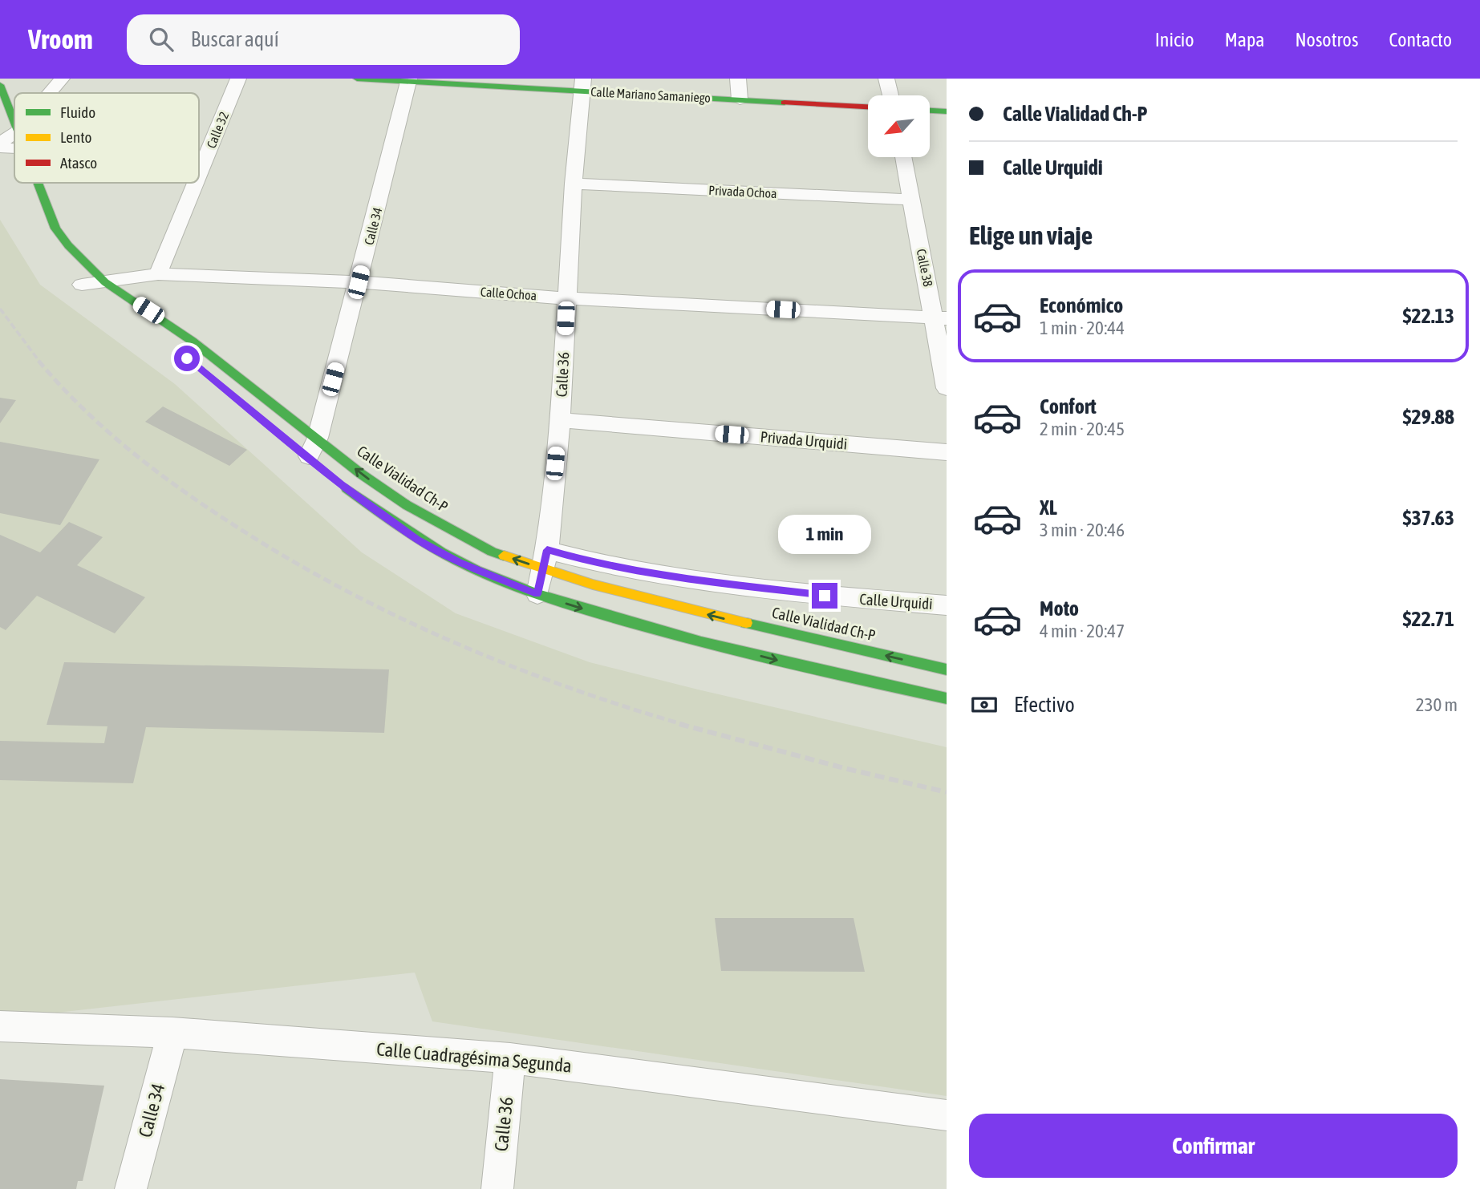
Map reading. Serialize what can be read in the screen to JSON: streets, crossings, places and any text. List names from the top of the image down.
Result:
{
  "streets": {
    "main road": ["Calle Mariano Samaniego", "Calle Vialidad Ch-P"],
    "street": [
      "Calle 32",
      "Privada Ochoa",
      "Calle 34",
      "Calle 38",
      "Calle Ochoa",
      "Calle 36",
      "Privada Urquidi",
      "Calle Urquidi",
      "Calle Cuadragésima Segunda"
    ]
  },
  "crossings": [
    ["Calle Mariano Samaniego", "Calle 34"],
    ["Calle Mariano Samaniego", "Calle 36"],
    ["Calle 32", "Calle Ochoa"],
    ["Privada Ochoa", "Calle 38"],
    ["Privada Ochoa", "Calle 36"],
    ["Calle 34", "Calle Ochoa"],
    ["Calle 34", "Calle Vialidad Ch-P"],
    ["Calle 34", "Calle Cuadragésima Segunda"],
    ["Calle 38", "Calle Ochoa"],
    ["Calle Ochoa", "Calle 36"],
    ["Calle Ochoa", "Calle Vialidad Ch-P"],
    ["Calle 36", "Privada Urquidi"],
    ["Calle 36", "Calle Vialidad Ch-P"],
    ["Calle 36", "Calle Urquidi"],
    ["Calle 36", "Calle Cuadragésima Segunda"],
    ["Calle Vialidad Ch-P", "Calle Urquidi"]
  ],
  "legend": ["Fluido", "Lento", "Atasco"],
  "north": "bottom left",
  "page": {
    "header": "Vroom",
    "search": "Buscar aquí",
    "nav": [
      "Inicio",
      "Mapa",
      "Nosotros",
      "Contacto"
    ],
    "banner": ["Calle Vialidad Ch-P", "Calle Urquidi"],
    "heading": "Elige un viaje",
    "list": [
      {
        "name": "Económico",
        "note": "1 min · 20:44",
        "value": "$22.13"
      },
      {
        "name": "Confort",
        "note": "2 min · 20:45",
        "value": "$29.88"
      },
      {
        "name": "XL",
        "note": "3 min · 20:46",
        "value": "$37.63"
      },
      {
        "name": "Moto",
        "note": "4 min · 20:47",
        "value": "$22.71"
      }
    ],
    "bubble": "1 min",
    "pay": ["Efectivo", "230 m"],
    "buttons": "Confirmar"
  }
}
